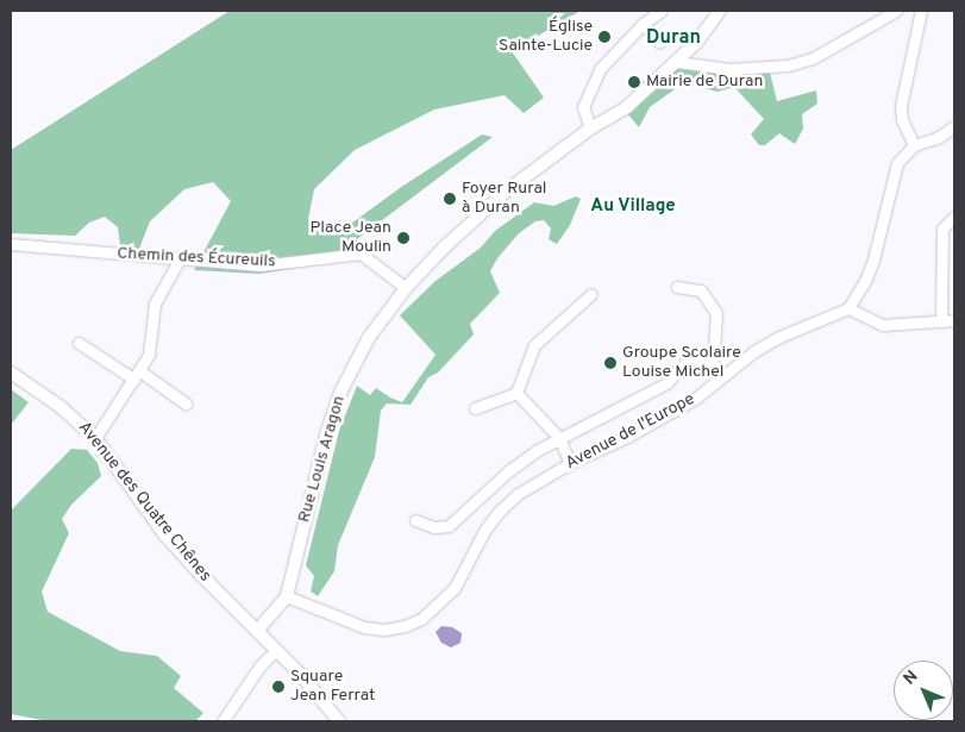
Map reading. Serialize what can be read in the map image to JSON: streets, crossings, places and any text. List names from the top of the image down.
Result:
{
  "streets": {
    "street": [
      "Chemin des Écureuils",
      "Avenue de l'Europe",
      "Rue Louis Aragon",
      "Avenue des Quatre Chênes"
    ]
  },
  "crossings": [
    ["Chemin des Écureuils", "Rue Louis Aragon"],
    ["Avenue de l'Europe", "Rue Louis Aragon"],
    ["Rue Louis Aragon", "Avenue des Quatre Chênes"]
  ],
  "districts": ["Duran", "Au Village"],
  "places": [
    "Église Sainte-Lucie",
    "Mairie de Duran",
    "Foyer Rural à Duran",
    "Place Jean Moulin",
    "Groupe Scolaire Louise Michel",
    "Square Jean Ferrat"
  ],
  "north": "top left"
}
